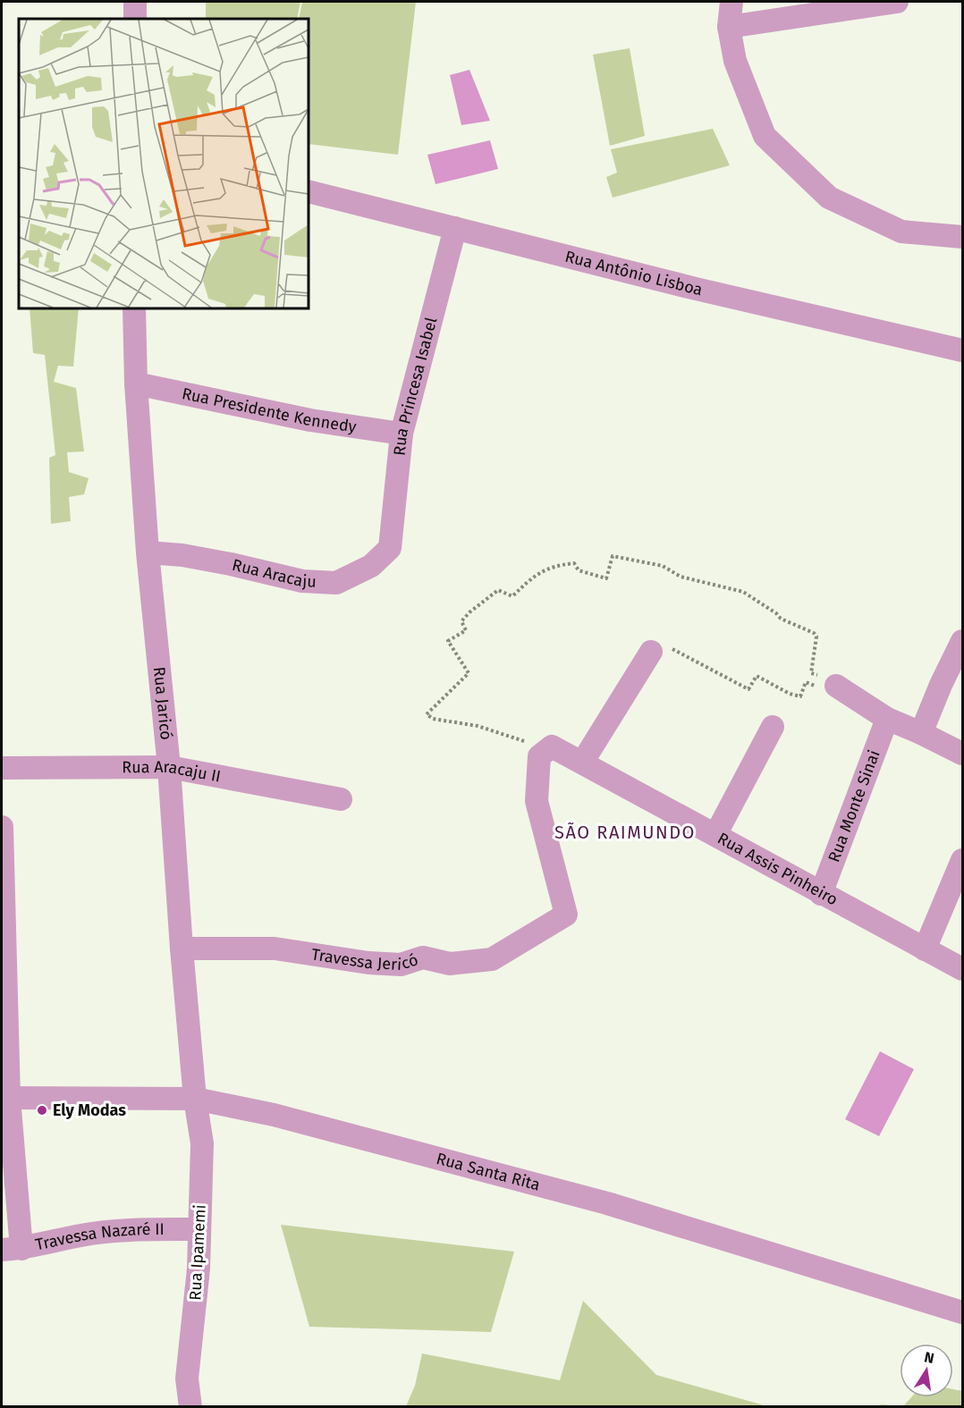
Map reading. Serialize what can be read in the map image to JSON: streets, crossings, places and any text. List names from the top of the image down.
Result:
{
  "streets": {
    "street": [
      "Rua Antônio Lisboa",
      "Rua Princesa Isabel",
      "Rua Presidente Kennedy",
      "Rua Aracaju",
      "Rua Jaricó",
      "Rua Aracaju II",
      "Rua Monte Sinai",
      "Rua Assis Pinheiro",
      "Travessa Jericó",
      "Rua Santa Rita",
      "Travessa Nazaré II",
      "Rua Ipamemi"
    ]
  },
  "crossings": [
    ["Rua Antônio Lisboa", "Rua Princesa Isabel"],
    ["Rua Princesa Isabel", "Rua Presidente Kennedy"],
    ["Rua Princesa Isabel", "Rua Aracaju"],
    ["Rua Presidente Kennedy", "Rua Jaricó"],
    ["Rua Aracaju", "Rua Jaricó"],
    ["Rua Jaricó", "Rua Aracaju II"],
    ["Rua Jaricó", "Travessa Jericó"],
    ["Rua Jaricó", "Rua Santa Rita"],
    ["Rua Jaricó", "Rua Ipamemi"],
    ["Rua Monte Sinai", "Rua Assis Pinheiro"],
    ["Rua Assis Pinheiro", "Travessa Jericó"],
    ["Rua Santa Rita", "Rua Ipamemi"],
    ["Travessa Nazaré II", "Rua Ipamemi"]
  ],
  "districts": ["SÃO RAIMUNDO"],
  "places": ["Ely Modas"],
  "north": "top"
}
